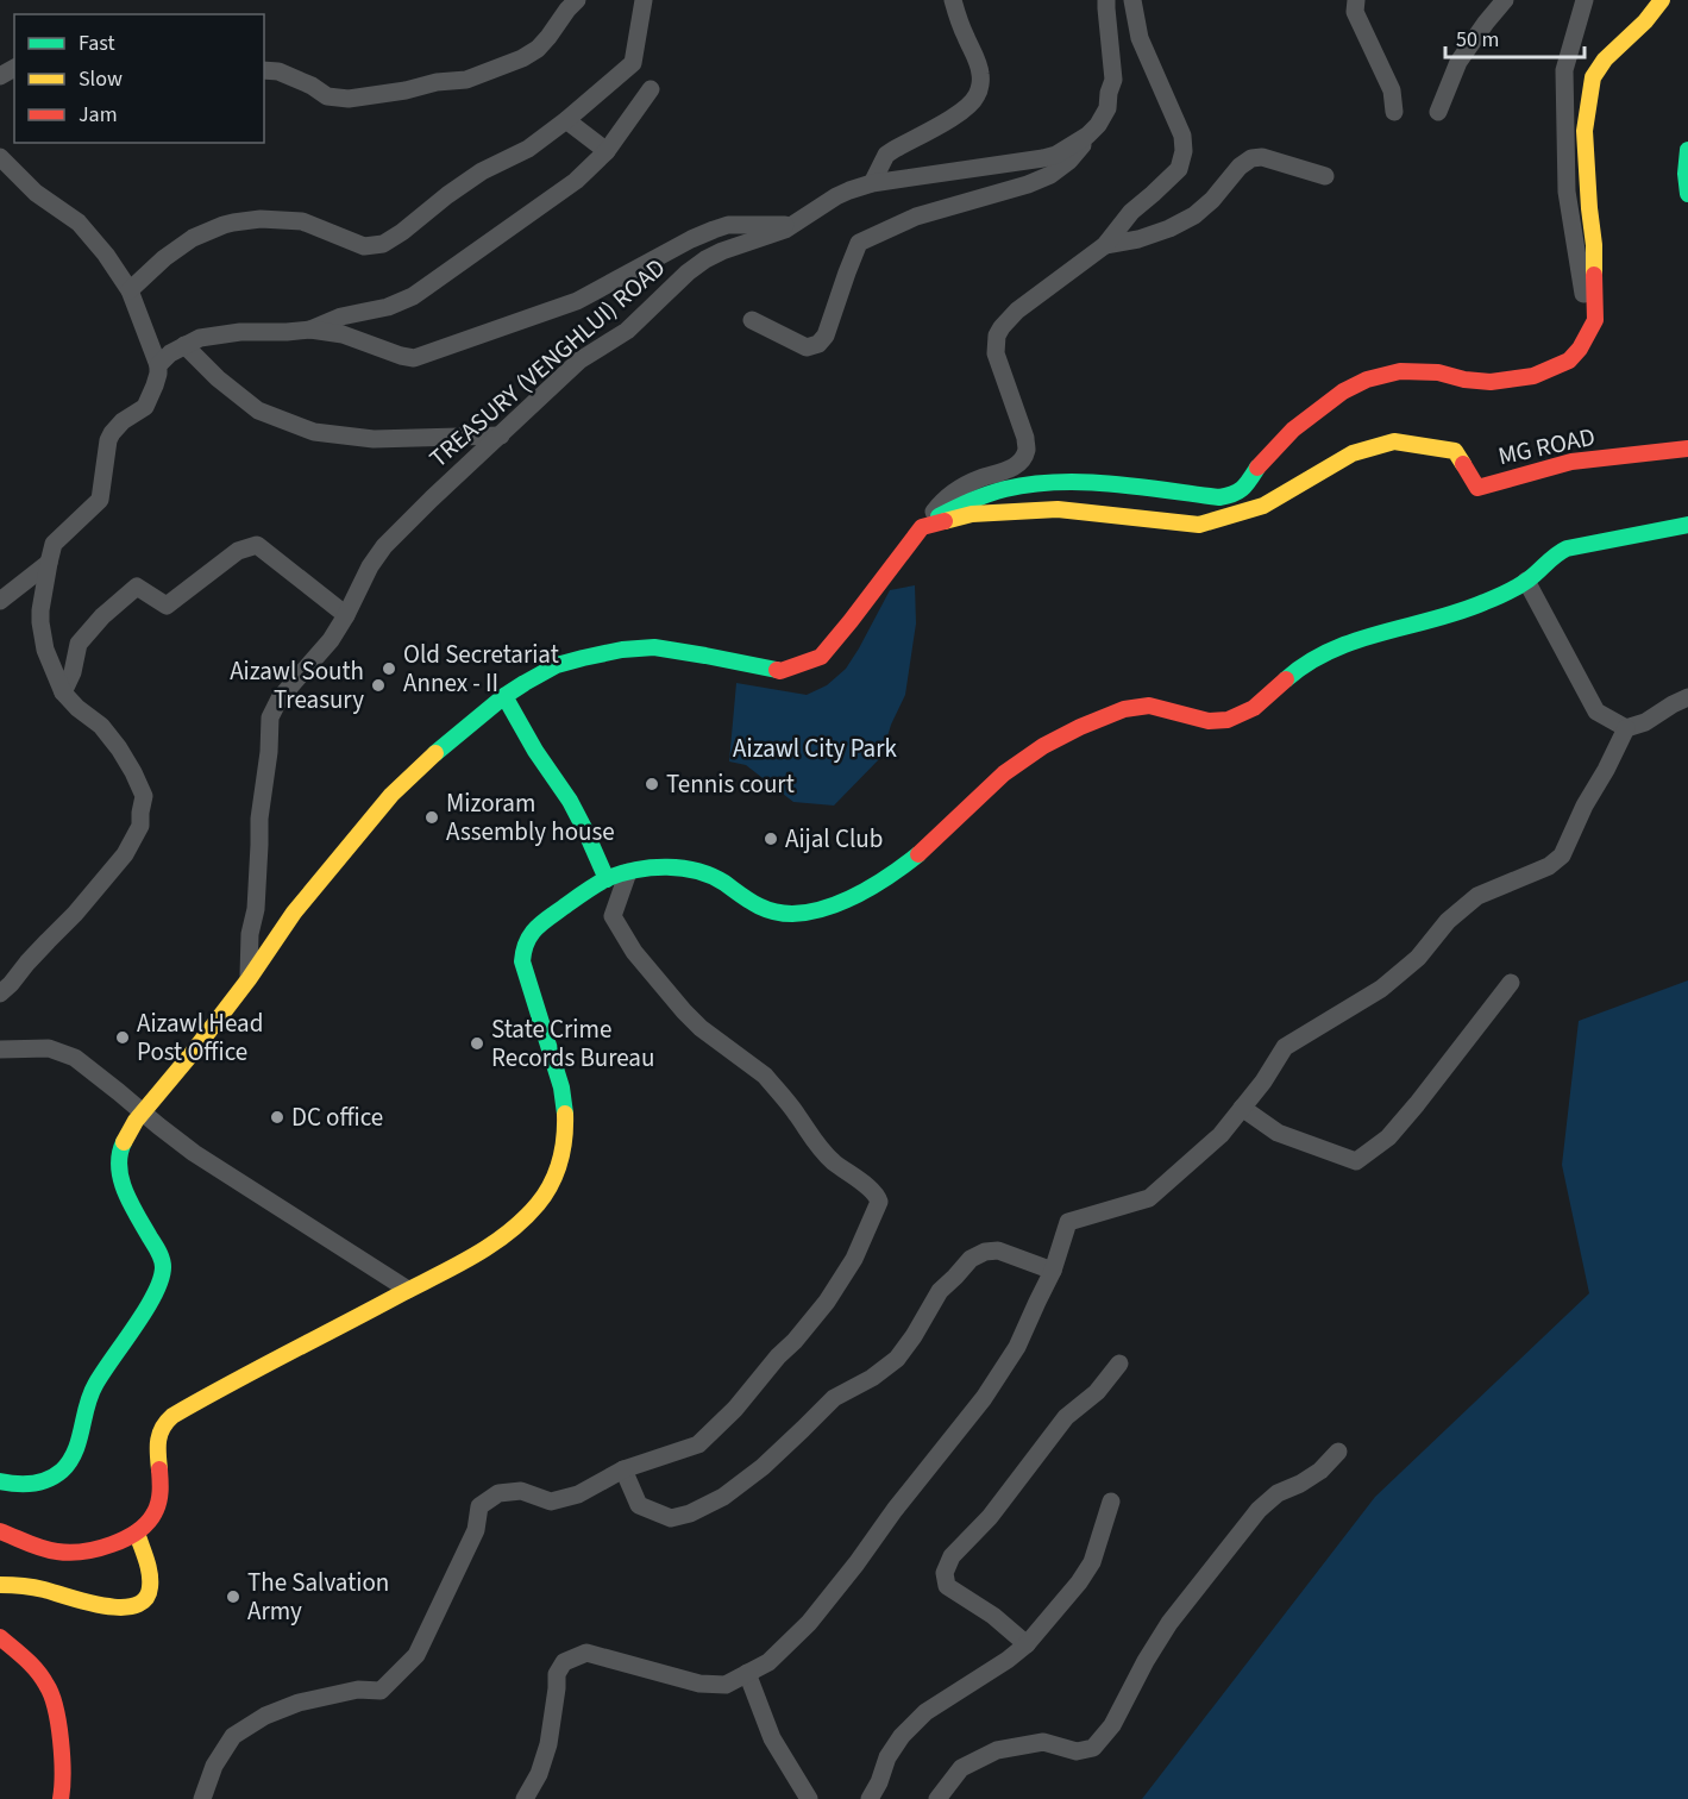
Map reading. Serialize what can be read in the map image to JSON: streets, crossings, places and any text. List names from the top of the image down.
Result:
{
  "streets": {
    "main road": ["MG ROAD"],
    "street": ["TREASURY (VENGHLUI) ROAD"]
  },
  "parks": ["Aizawl City Park"],
  "places": [
    "Old Secretariat Annex - II",
    "Aizawl South Treasury",
    "Tennis court",
    "Mizoram Assembly house",
    "Aijal Club",
    "Aizawl Head Post Office",
    "State Crime Records Bureau",
    "DC office",
    "The Salvation Army"
  ],
  "legend": ["Fast", "Slow", "Jam"],
  "scale_bar": "50 m"
}
